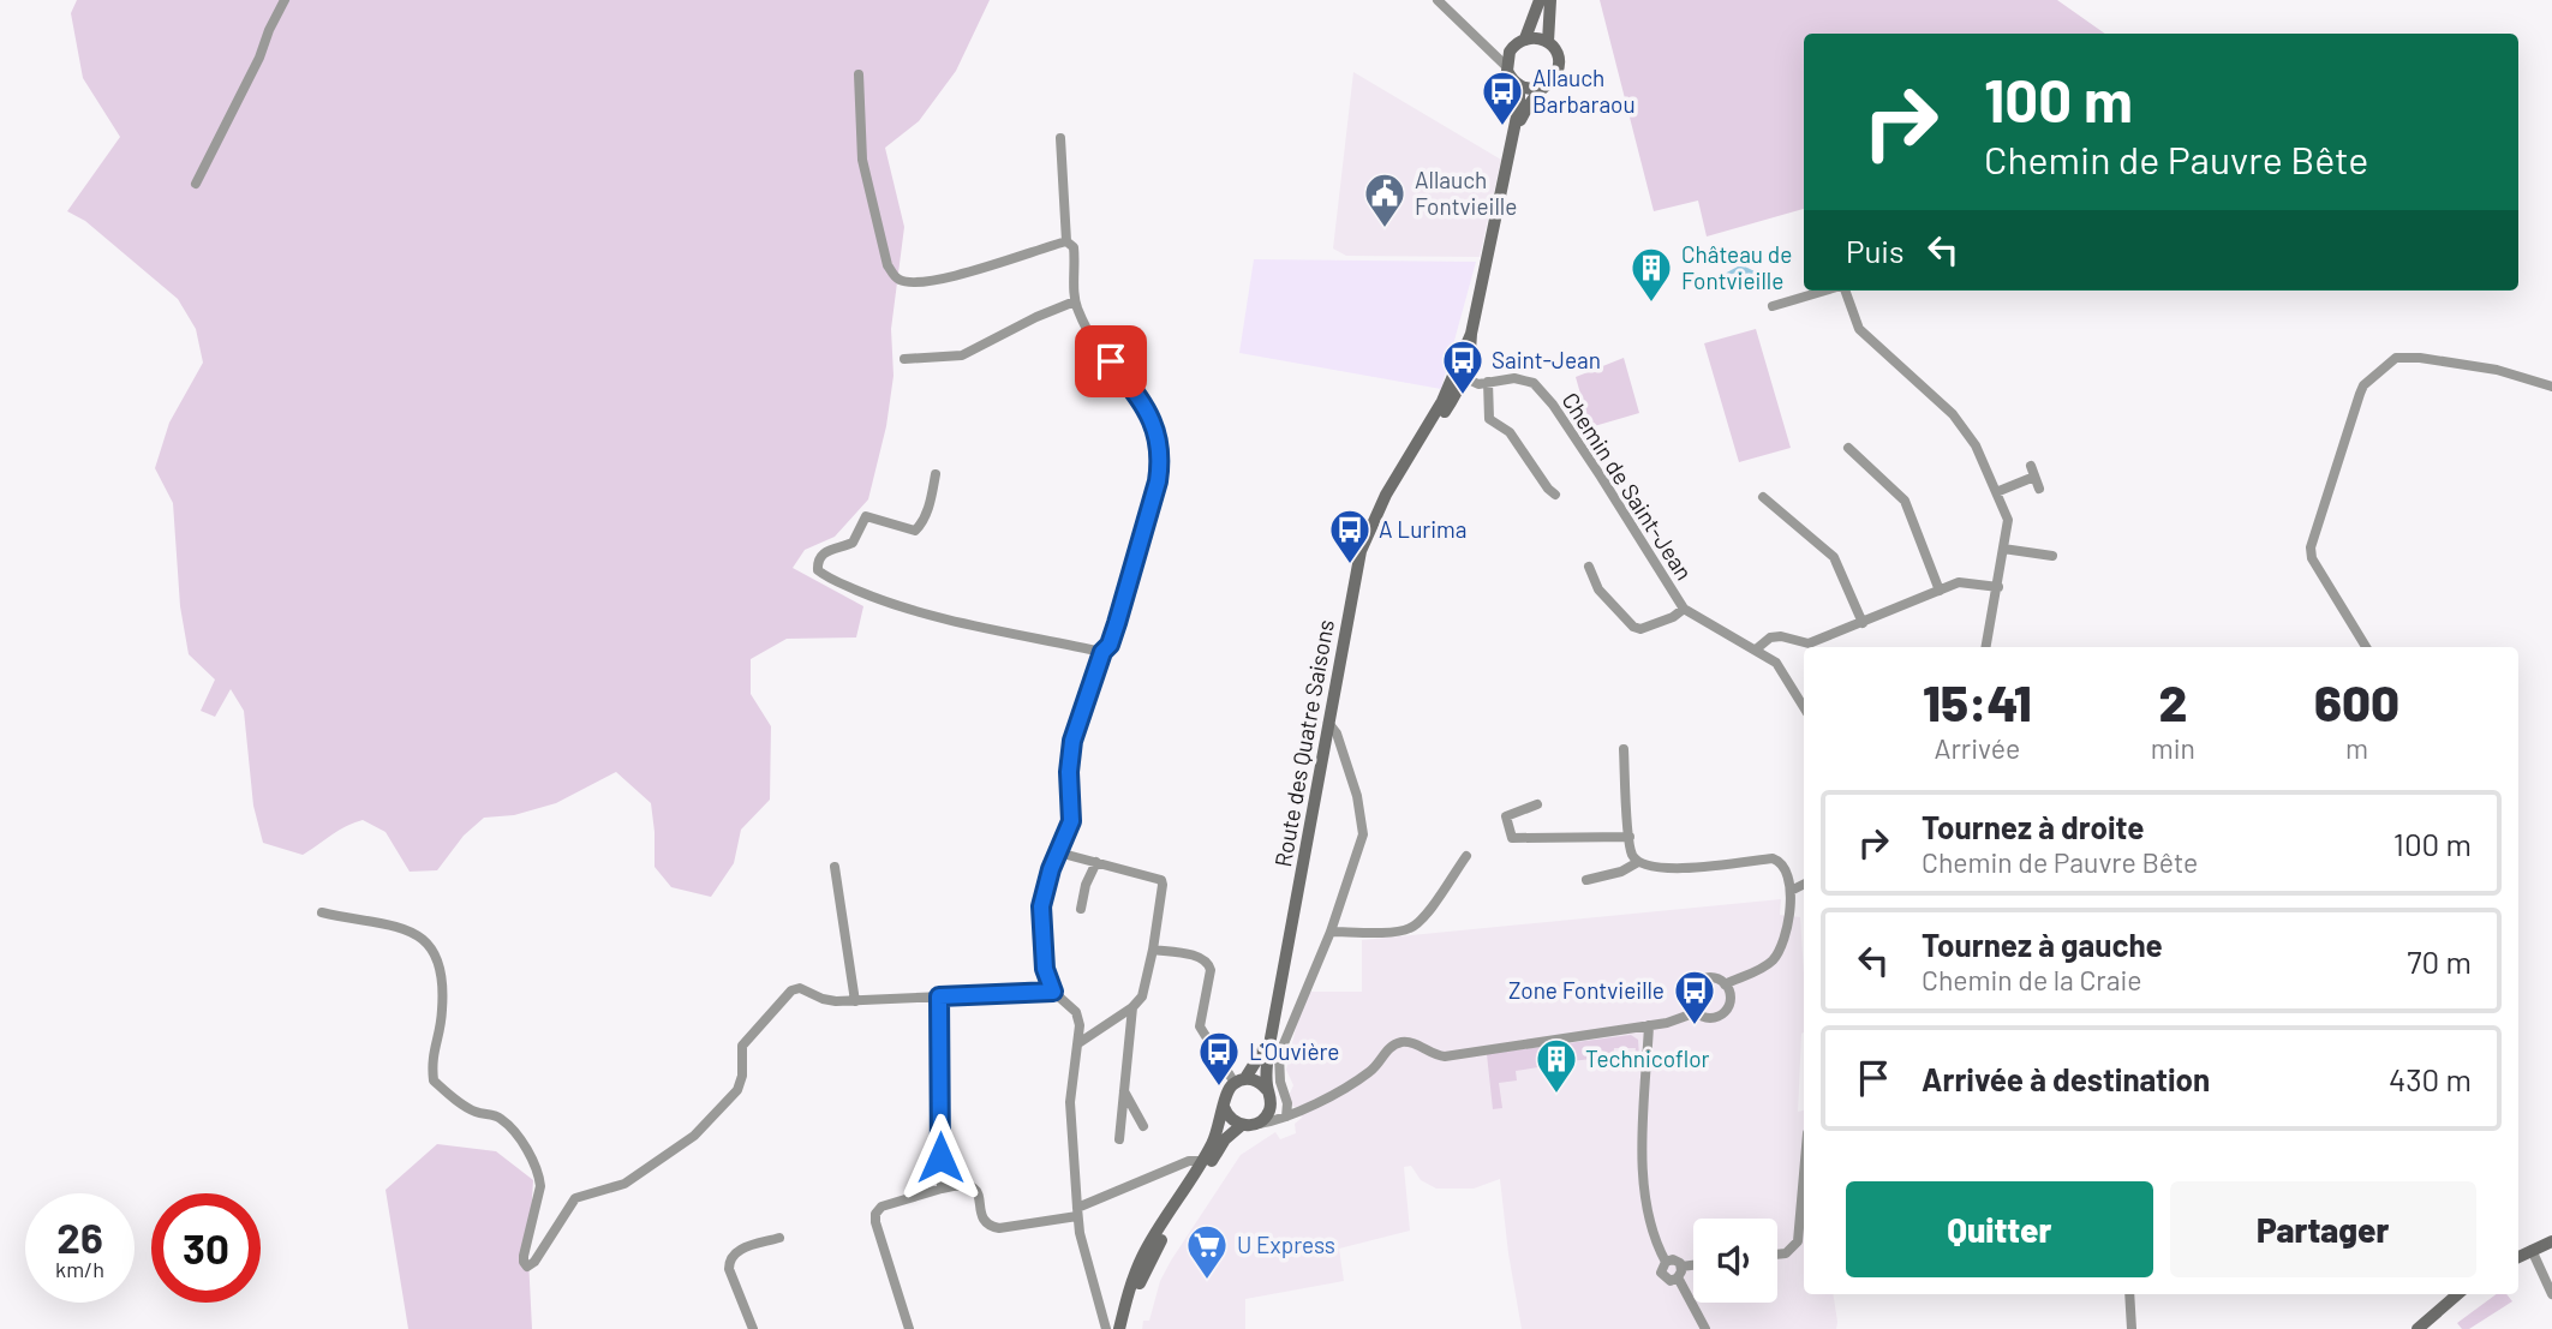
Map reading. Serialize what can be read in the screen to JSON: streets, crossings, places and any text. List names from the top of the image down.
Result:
{
  "streets": {
    "main road": ["Route des Quatre Saisons"],
    "street": ["Chemin de Saint-Jean"]
  },
  "crossings": [
    ["Chemin de Saint-Jean", "Route des Quatre Saisons"]
  ],
  "places": {
    "bus stop": [
      "Allauch Barbaraou",
      "Saint-Jean",
      "A Lurima",
      "Zone Fontvieille",
      "L'Ouvière"
    ],
    "public building": ["Allauch Fontvieille"],
    "building": ["Château de Fontvieille", "Technicoflor"],
    "supermarket": ["U Express"]
  },
  "page": {
    "turn": ["100 m", "Chemin de Pauvre Bête"],
    "then": "Puis",
    "eta": [
      "15:41",
      "Arrivée",
      "2",
      "min",
      "600",
      "m"
    ],
    "list": [
      {
        "name": "Tournez à droite",
        "note": "Chemin de Pauvre Bête",
        "value": "100 m"
      },
      {
        "name": "Tournez à gauche",
        "note": "Chemin de la Craie",
        "value": "70 m"
      },
      {
        "name": "Arrivée à destination",
        "value": "430 m"
      }
    ],
    "buttons": ["Quitter", "Partager"],
    "speed": "26 km/h",
    "limit": "30"
  }
}
